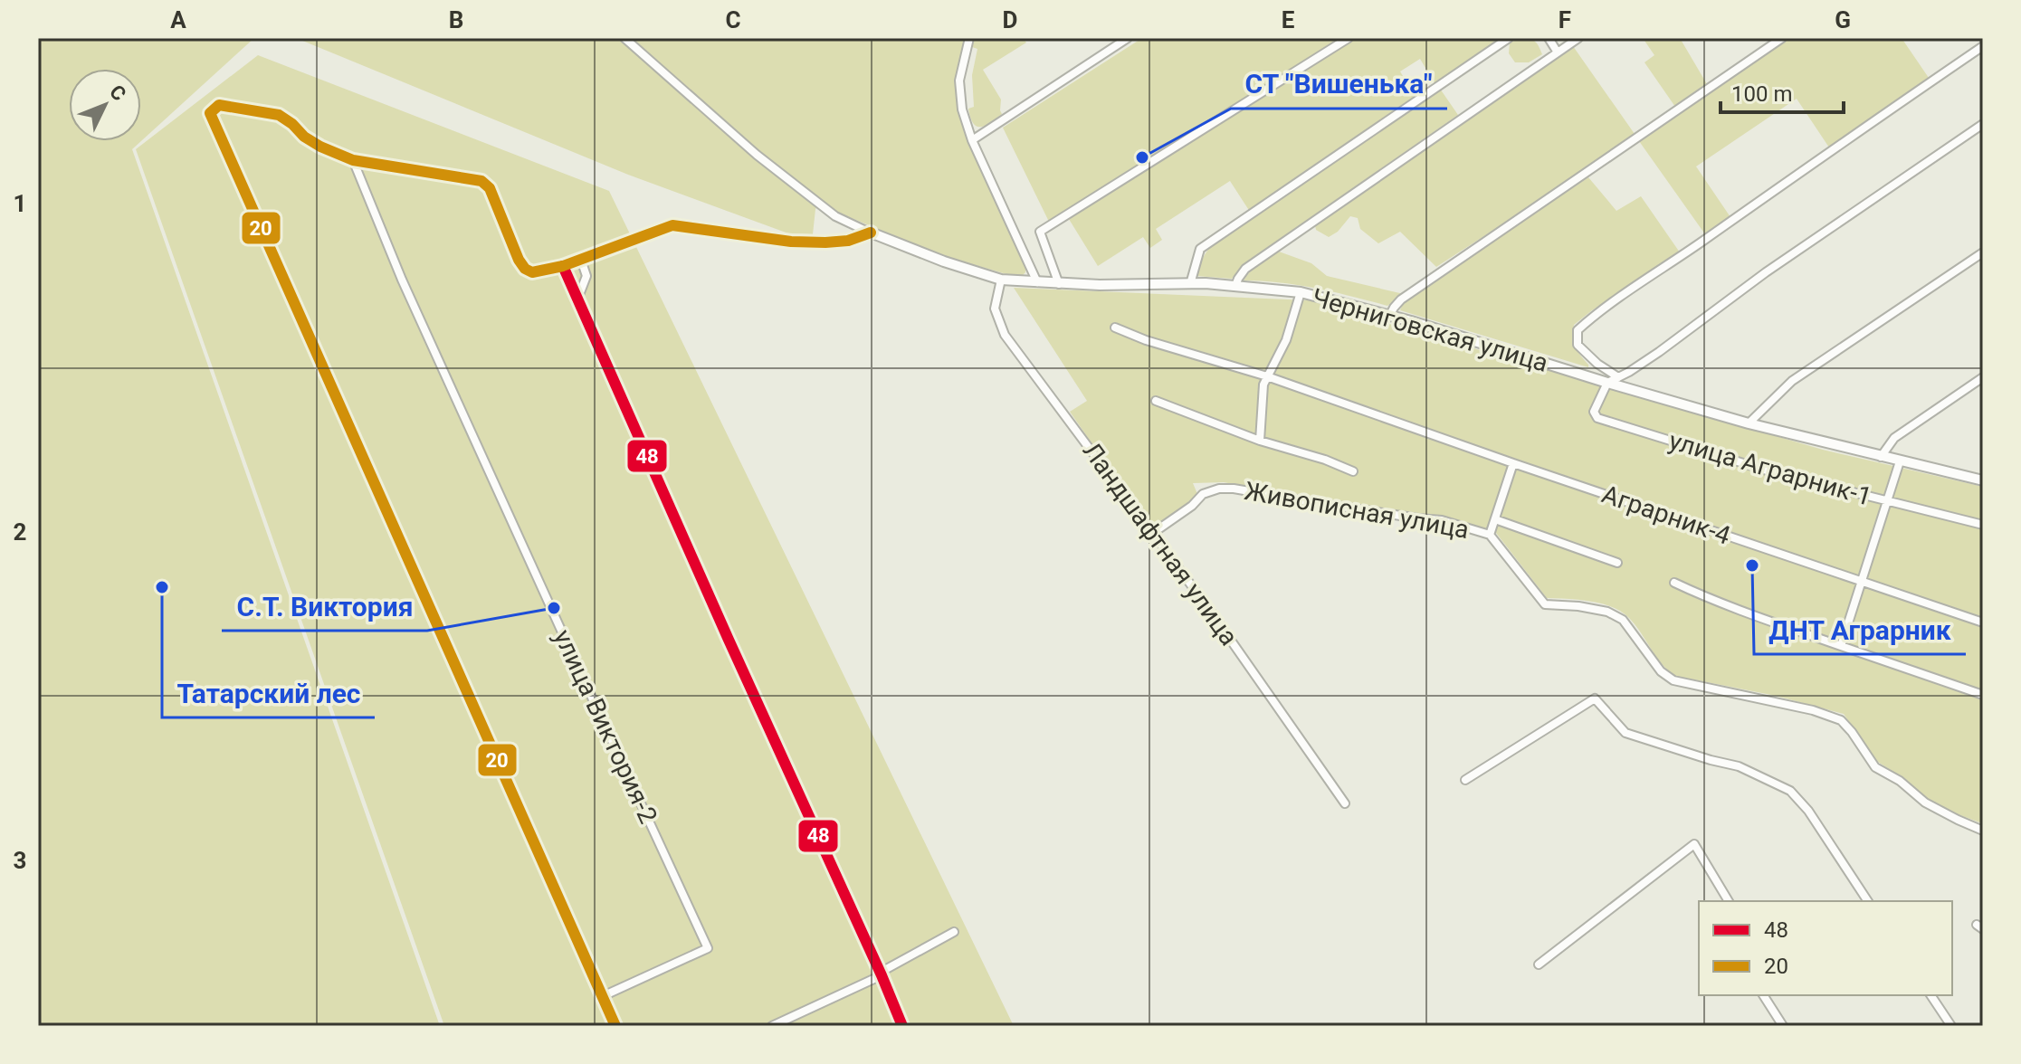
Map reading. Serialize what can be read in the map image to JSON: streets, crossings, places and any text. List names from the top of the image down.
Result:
{
  "streets": {
    "street": [
      "Черниговская улица",
      "улица Аграрник-1",
      "Живописная улица",
      "Аграрник-4",
      "Ландшафтная улица",
      "улица Виктория-2"
    ]
  },
  "crossings": [
    ["Черниговская улица", "улица Аграрник-1"],
    ["Черниговская улица", "Ландшафтная улица"],
    ["Живописная улица", "Ландшафтная улица"]
  ],
  "places": [
    "СТ \"Вишенька\"",
    "ДНТ Аграрник",
    "Татарский лес",
    "С.Т. Виктория"
  ],
  "lines": ["transit line 20", "transit line 48"],
  "legend": ["48", "20"],
  "scale_bar": "100 m",
  "north": "top right",
  "grid": {
    "columns": [
      "A",
      "B",
      "C",
      "D",
      "E",
      "F",
      "G"
    ],
    "rows": ["1", "2", "3"]
  }
}
